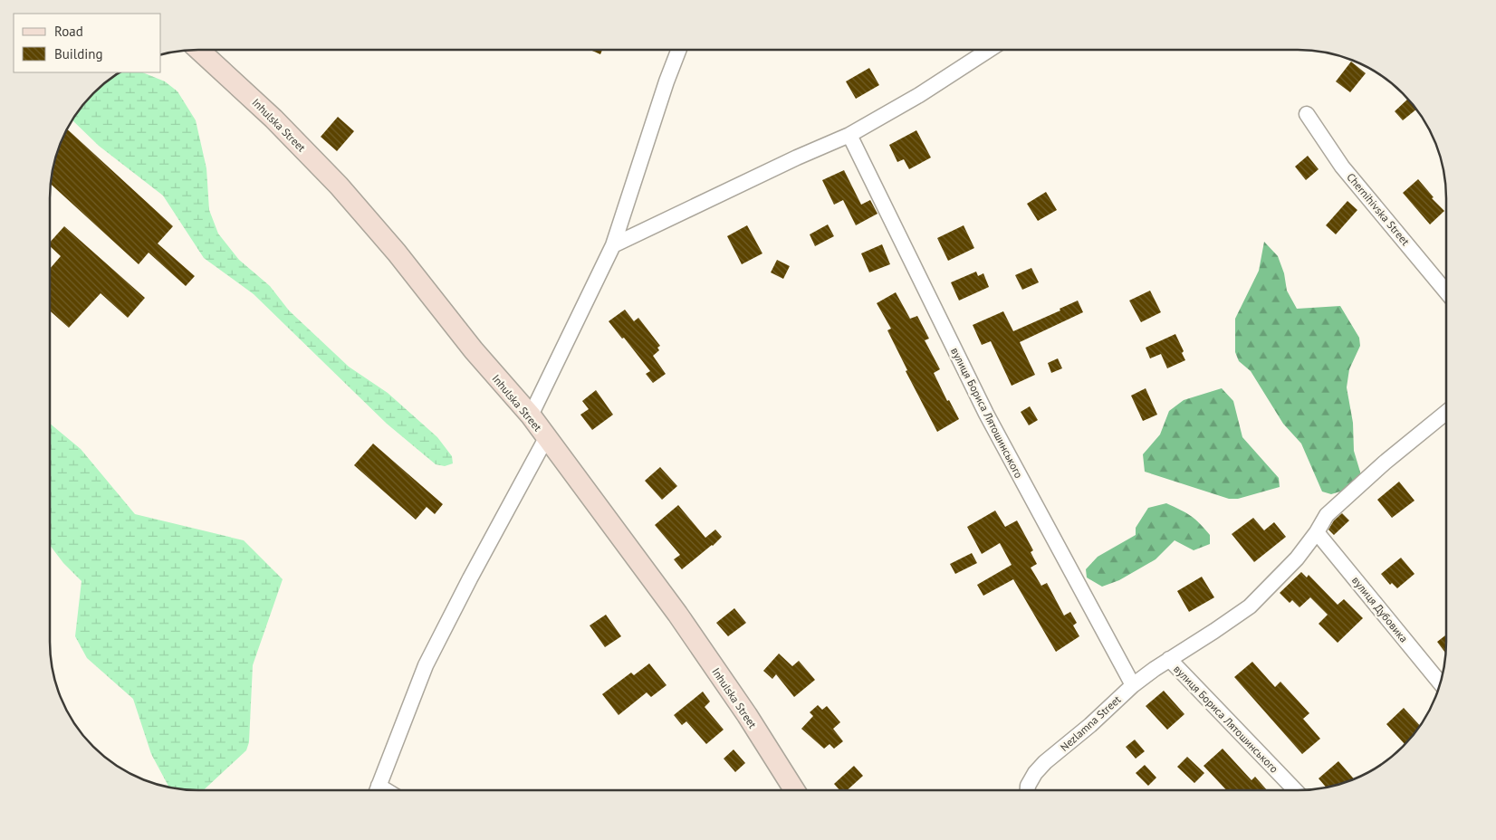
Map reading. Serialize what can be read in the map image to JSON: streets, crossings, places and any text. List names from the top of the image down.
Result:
{
  "streets": {
    "street": [
      "Inhulska Street",
      "Chernihivska Street",
      "вулиця Бориса Лятошинського",
      "вулиця Дубовика",
      "Nezlamna Street"
    ]
  },
  "crossings": [
    ["вулиця Бориса Лятошинського", "Nezlamna Street"],
    ["вулиця Дубовика", "Nezlamna Street"]
  ],
  "legend": ["Road", "Building"]
}
